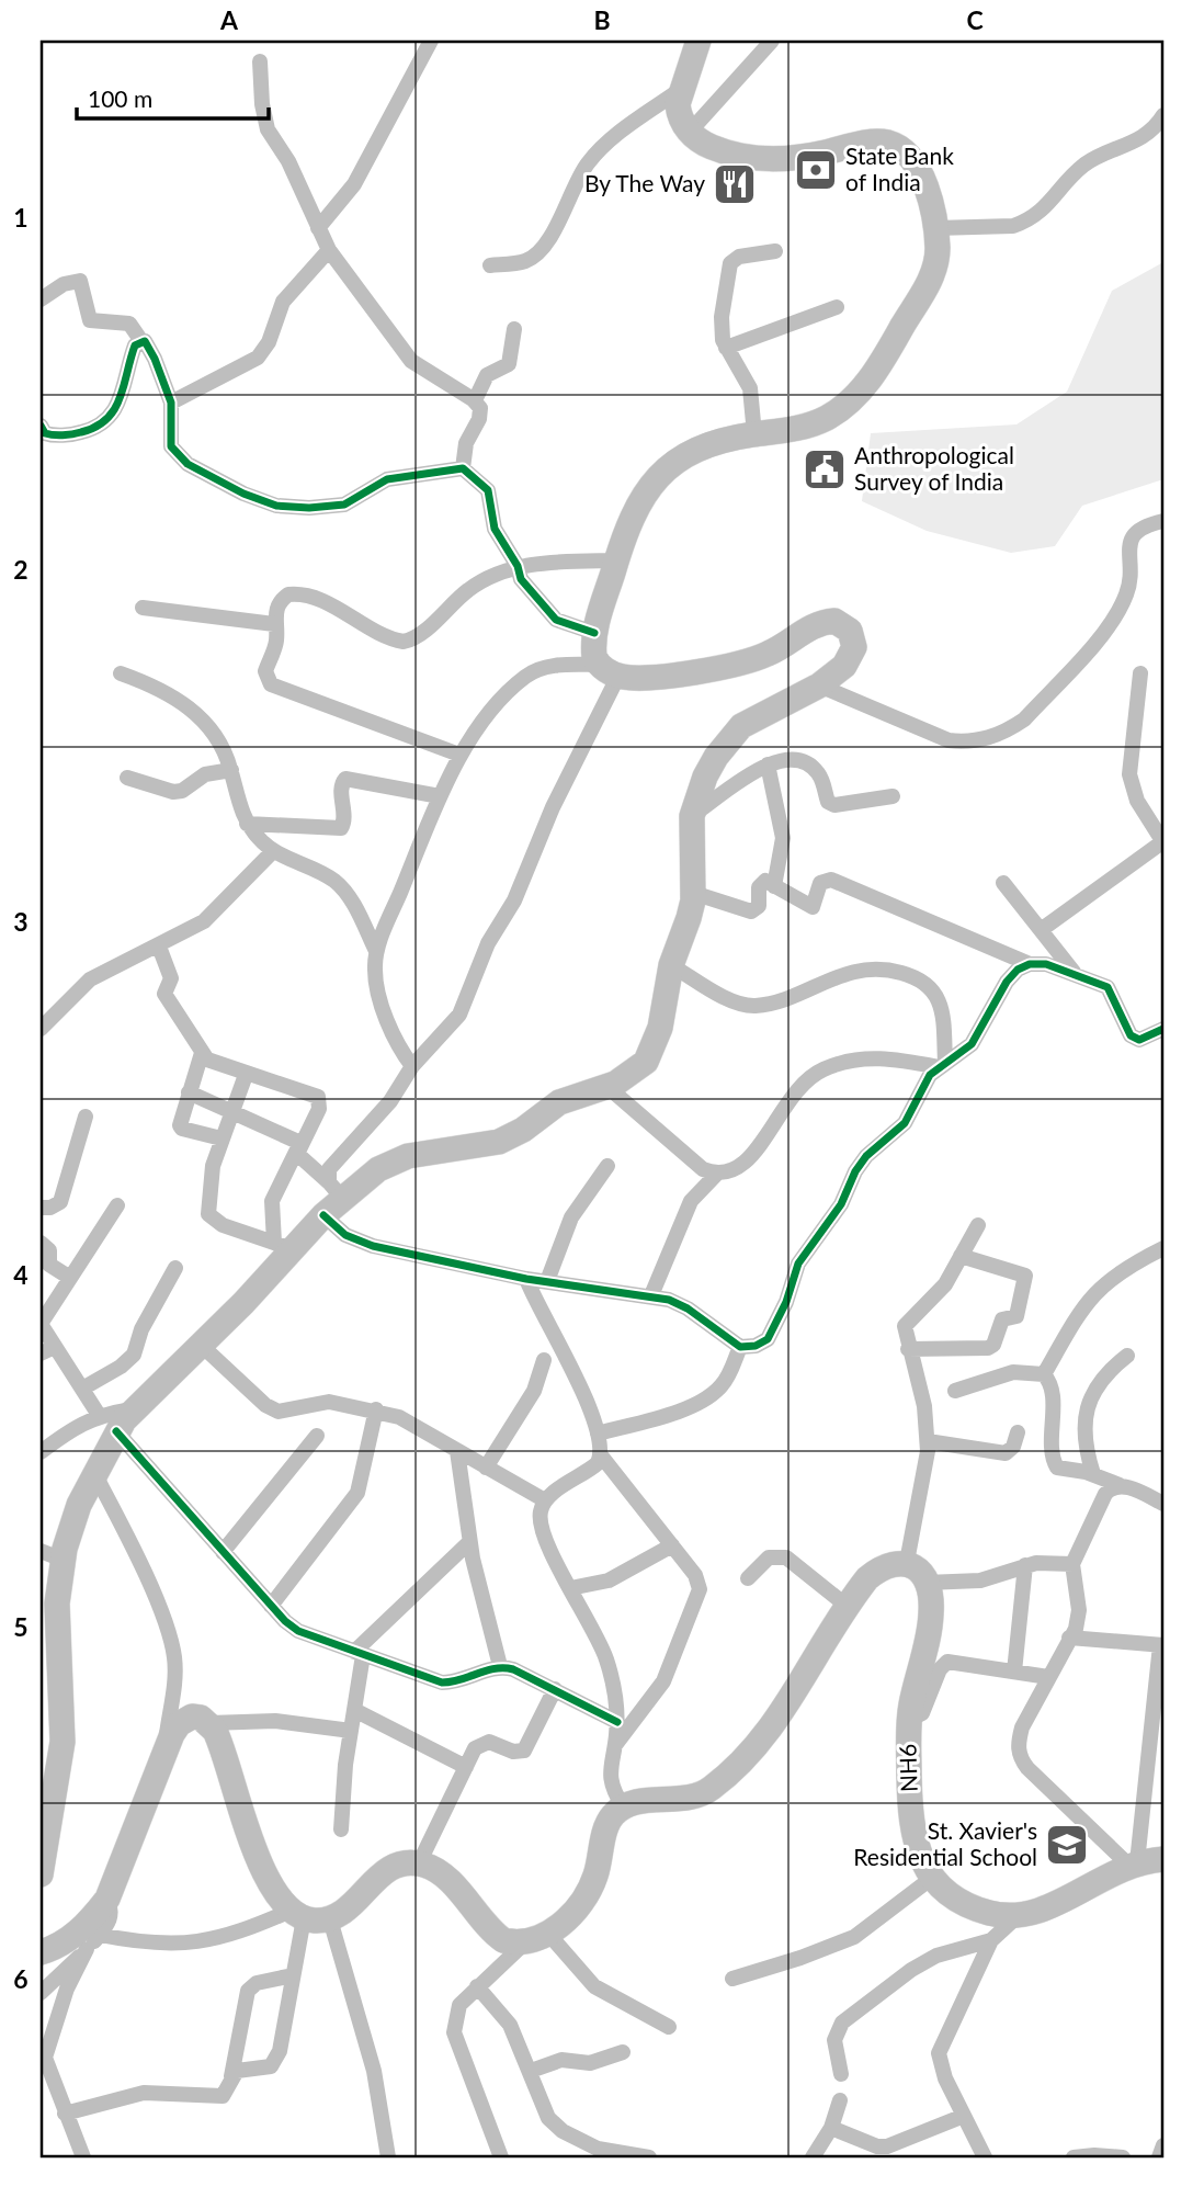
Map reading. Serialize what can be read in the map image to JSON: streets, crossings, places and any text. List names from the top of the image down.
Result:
{
  "streets": {
    "highway": ["NH6"]
  },
  "places": {
    "bank": ["State Bank of India"],
    "restaurant": ["By The Way"],
    "public building": ["Anthropological Survey of India"],
    "school or university": ["St. Xavier's Residential School"]
  },
  "scale_bar": "100 m",
  "grid": {
    "columns": ["A", "B", "C"],
    "rows": [
      "1",
      "2",
      "3",
      "4",
      "5",
      "6"
    ]
  }
}
